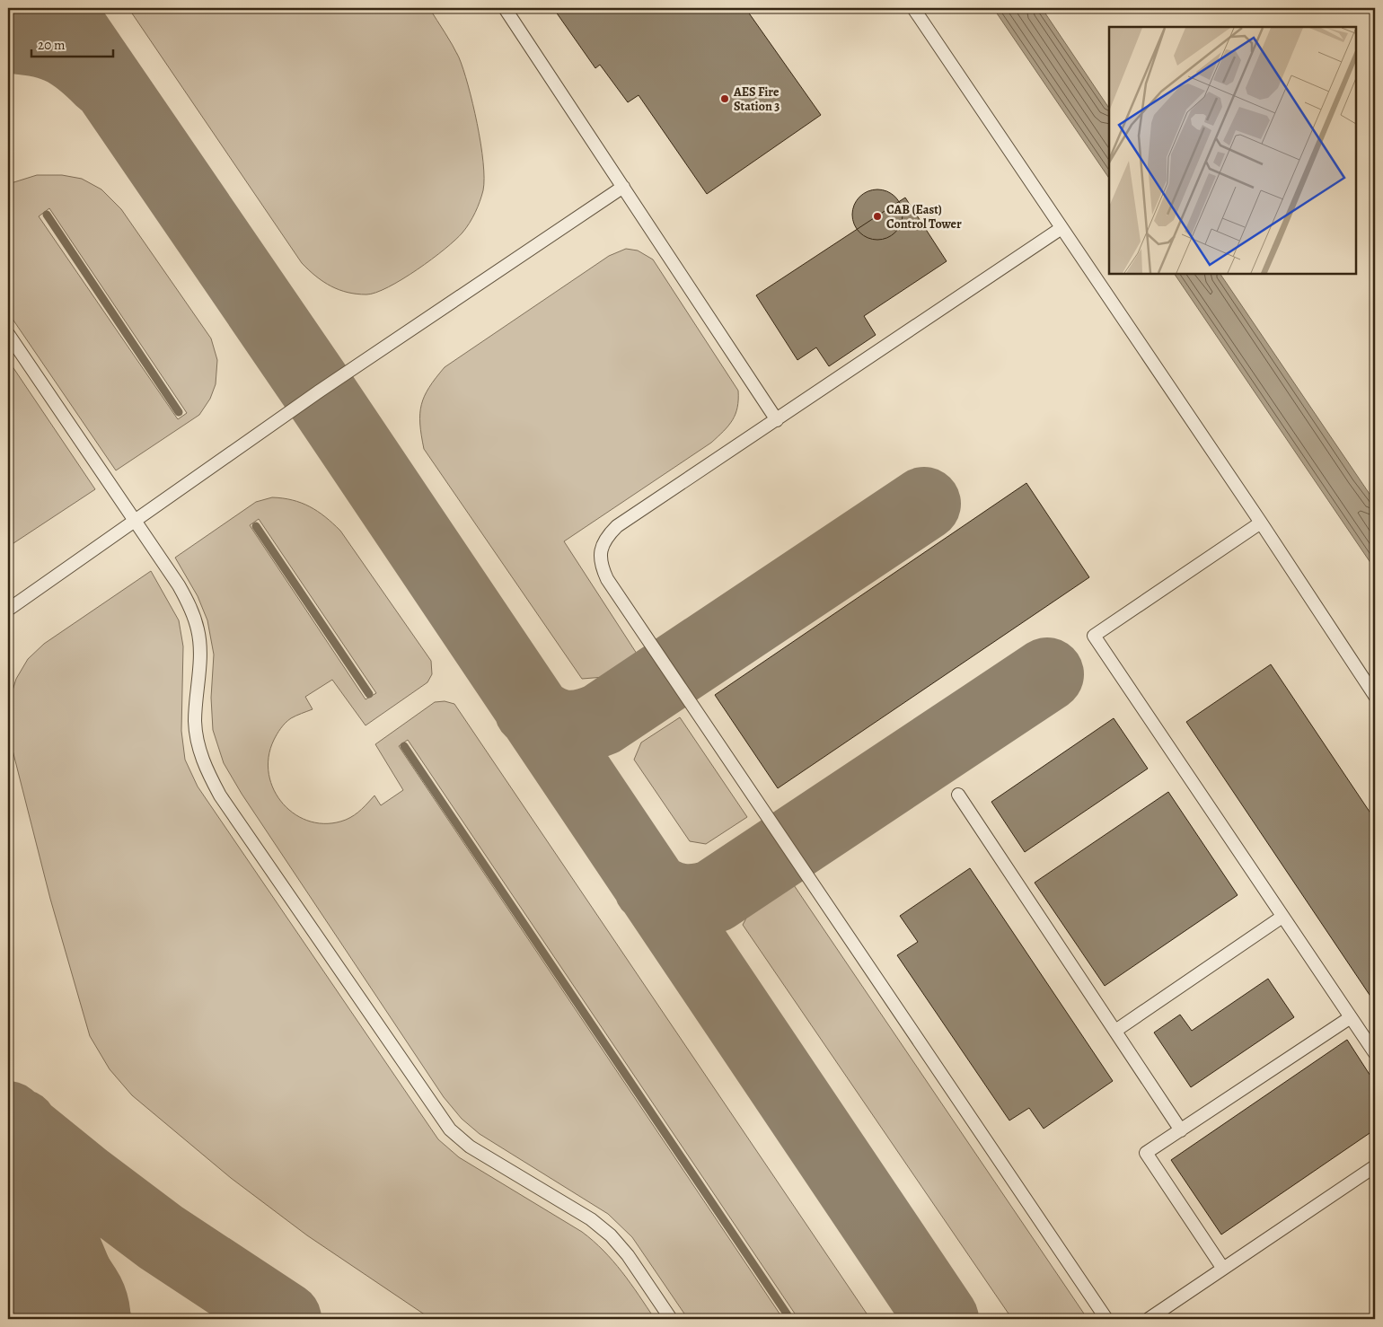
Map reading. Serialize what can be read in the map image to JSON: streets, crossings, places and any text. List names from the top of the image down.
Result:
{
  "places": ["AES Fire Station 3", "CAB (East) Control Tower"],
  "scale_bar": "20 m"
}
